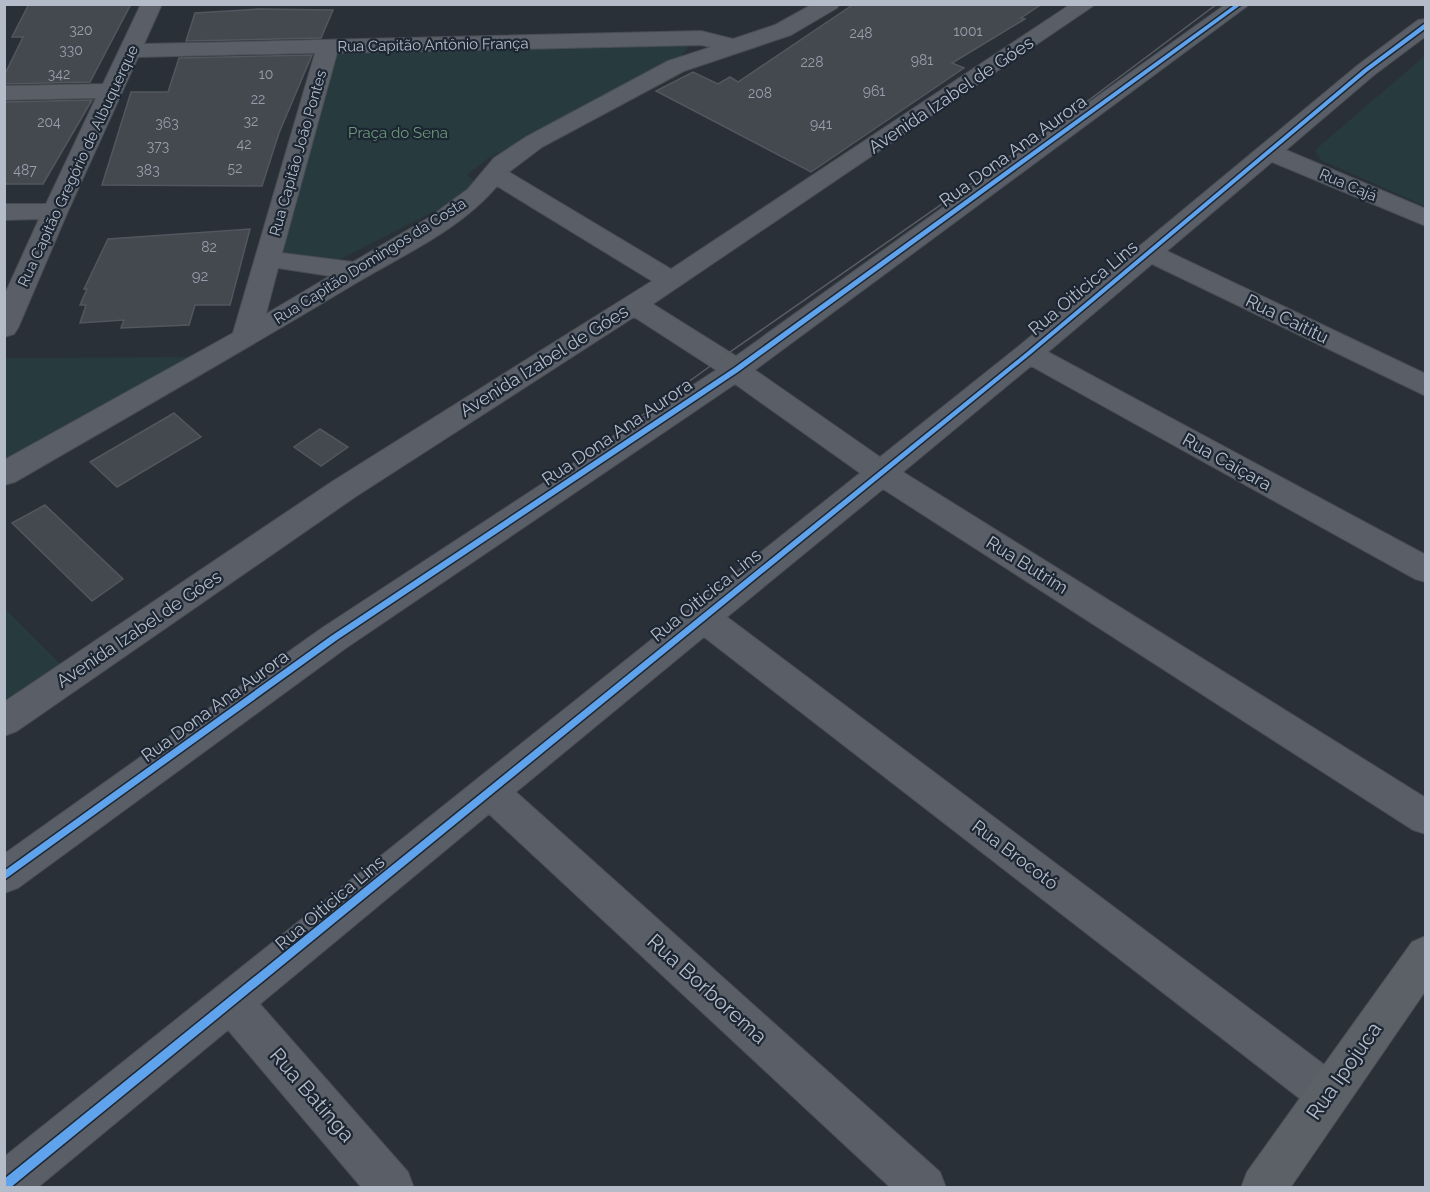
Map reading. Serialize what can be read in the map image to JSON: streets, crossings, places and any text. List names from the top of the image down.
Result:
{
  "streets": {
    "main road": ["Rua Ipojuca"],
    "street": [
      "Rua Capitão Antônio França",
      "Avenida Izabel de Góes",
      "Rua Dona Ana Aurora",
      "Rua Capitão João Pontes",
      "Rua Capitão Gregório de Albuquerque",
      "Rua Cajá",
      "Rua Capitão Domingos da Costa",
      "Rua Oiticica Lins",
      "Rua Caititu",
      "Rua Caiçara",
      "Rua Butrim",
      "Rua Brocotó",
      "Rua Borborema",
      "Rua Batinga"
    ]
  },
  "crossings": [
    ["Rua Capitão Antônio França", "Rua Capitão João Pontes"],
    ["Rua Capitão Antônio França", "Rua Capitão Gregório de Albuquerque"],
    ["Rua Capitão Antônio França", "Rua Capitão Domingos da Costa"],
    ["Avenida Izabel de Góes", "Rua Butrim"],
    ["Rua Dona Ana Aurora", "Rua Butrim"],
    ["Rua Capitão João Pontes", "Rua Capitão Domingos da Costa"],
    ["Rua Cajá", "Rua Oiticica Lins"],
    ["Rua Oiticica Lins", "Rua Caititu"],
    ["Rua Oiticica Lins", "Rua Caiçara"],
    ["Rua Oiticica Lins", "Rua Butrim"],
    ["Rua Oiticica Lins", "Rua Brocotó"],
    ["Rua Oiticica Lins", "Rua Borborema"],
    ["Rua Oiticica Lins", "Rua Batinga"],
    ["Rua Brocotó", "Rua Ipojuca"]
  ],
  "parks": ["Praça do Sena"],
  "house_numbers": [
    "320",
    "1001",
    "248",
    "330",
    "981",
    "228",
    "342",
    "10",
    "961",
    "208",
    "22",
    "32",
    "204",
    "363",
    "941",
    "42",
    "373",
    "52",
    "487",
    "383",
    "82",
    "92"
  ]
}
